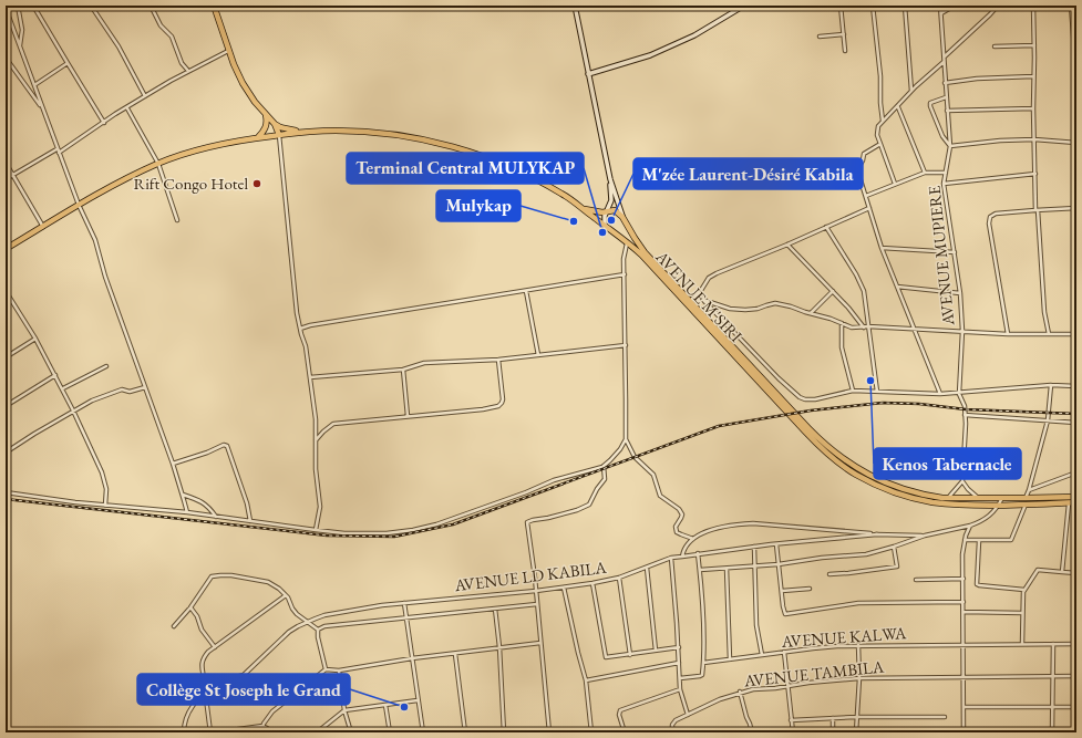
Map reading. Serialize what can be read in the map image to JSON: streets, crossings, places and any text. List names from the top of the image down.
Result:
{
  "streets": {
    "highway": ["AVENUE M'SIRI"],
    "street": [
      "AVENUE MUPIERE",
      "AVENUE LD KABILA",
      "AVENUE KALWA",
      "AVENUE TAMBILA"
    ]
  },
  "places": [
    "Rift Congo Hotel",
    "M'zée Laurent-Désiré Kabila",
    "Mulykap",
    "Terminal Central MULYKAP",
    "Kenos Tabernacle",
    "Collège St Joseph le Grand"
  ]
}
